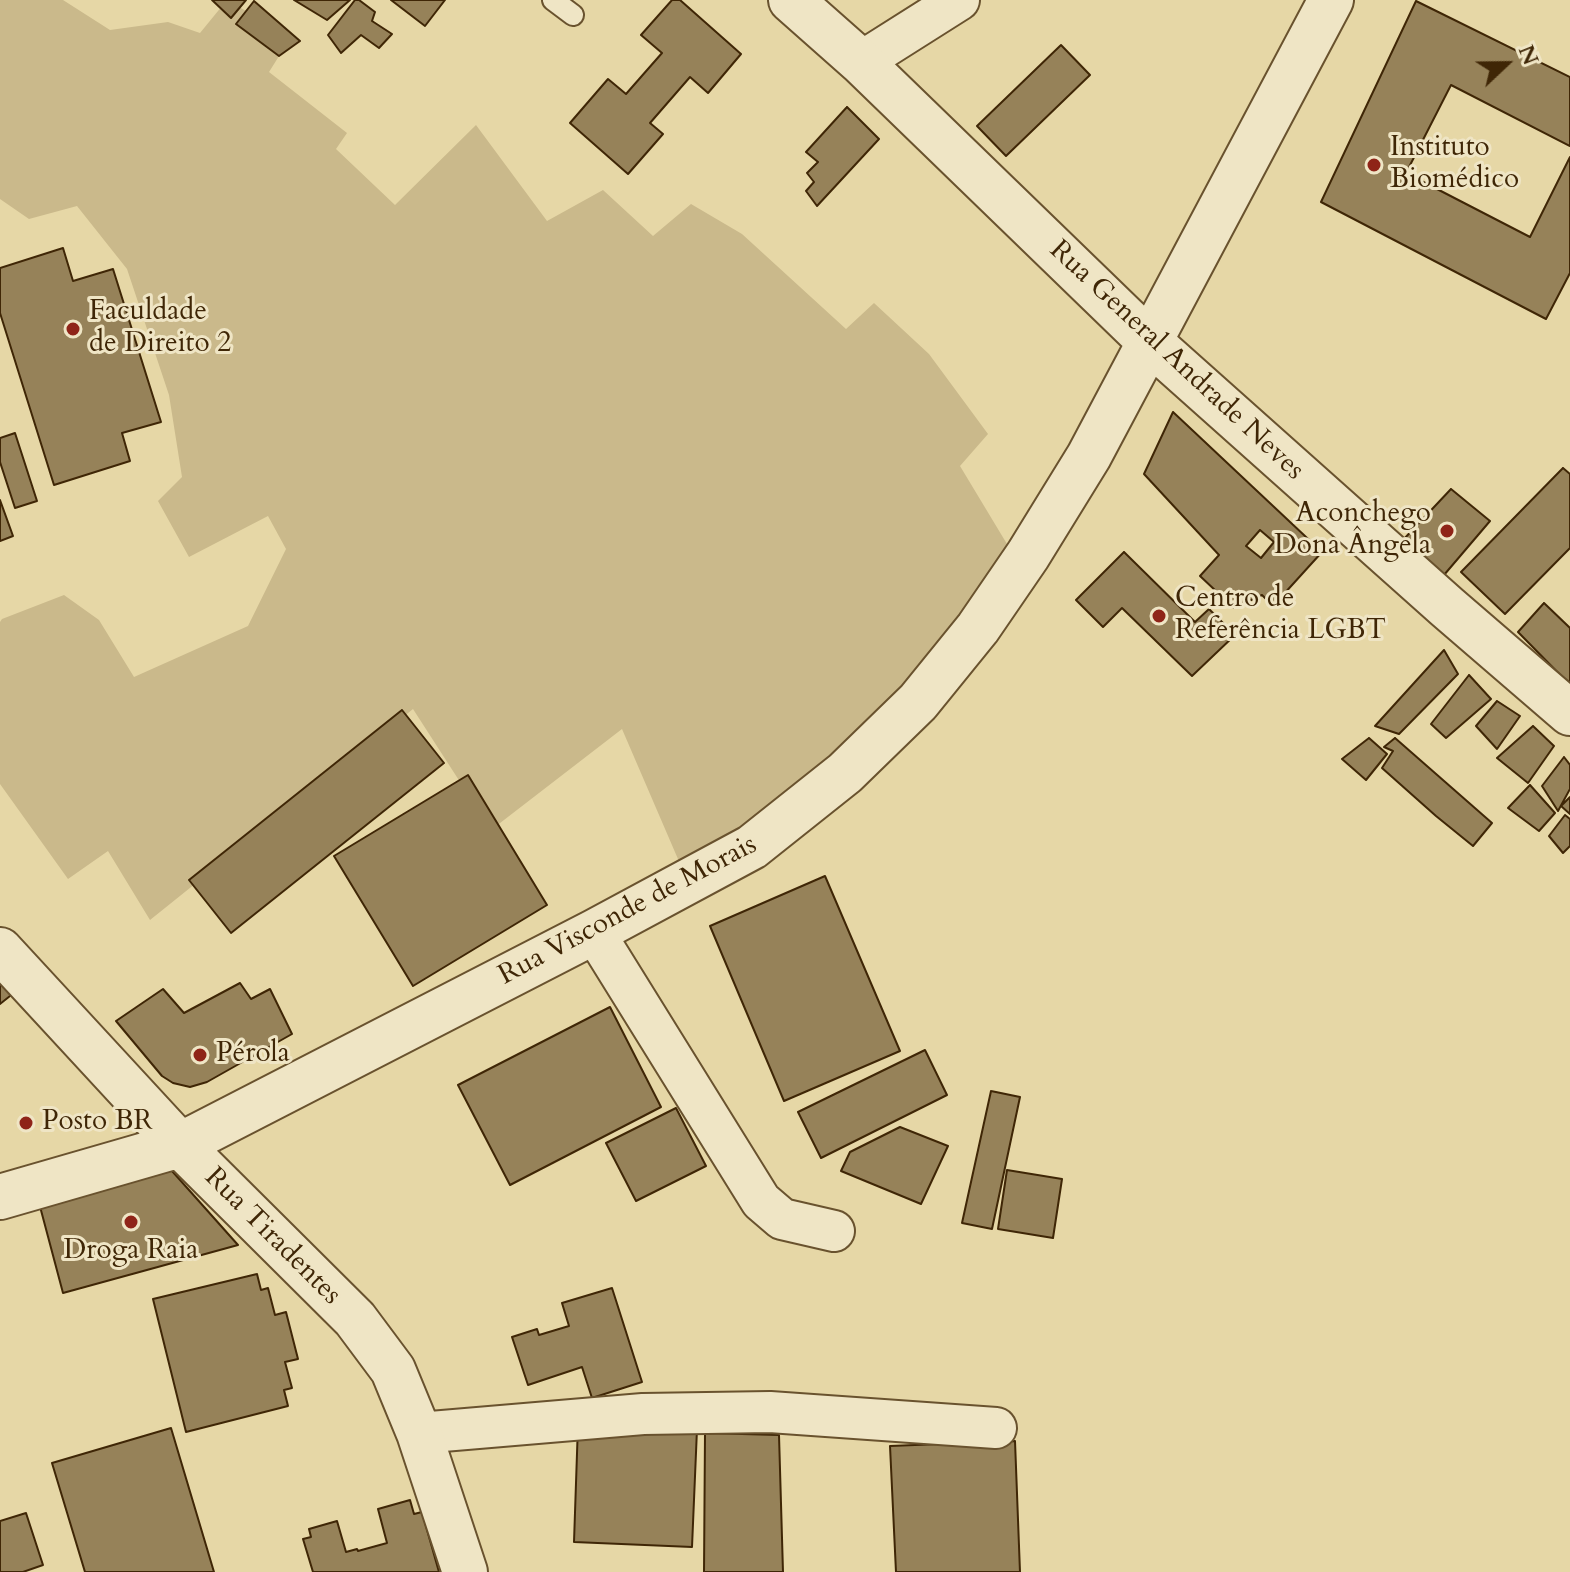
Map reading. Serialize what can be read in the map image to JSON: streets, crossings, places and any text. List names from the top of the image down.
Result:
{
  "streets": {
    "street": ["Rua General Andrade Neves", "Rua Visconde de Morais", "Rua Tiradentes"]
  },
  "crossings": [
    ["Rua General Andrade Neves", "Rua Visconde de Morais"],
    ["Rua Visconde de Morais", "Rua Tiradentes"]
  ],
  "places": [
    "Instituto Biomédico",
    "Faculdade de Direito 2",
    "Aconchego Dona Ângela",
    "Centro de Referência LGBT",
    "Pérola",
    "Posto BR",
    "Droga Raia"
  ],
  "north": "right"
}
